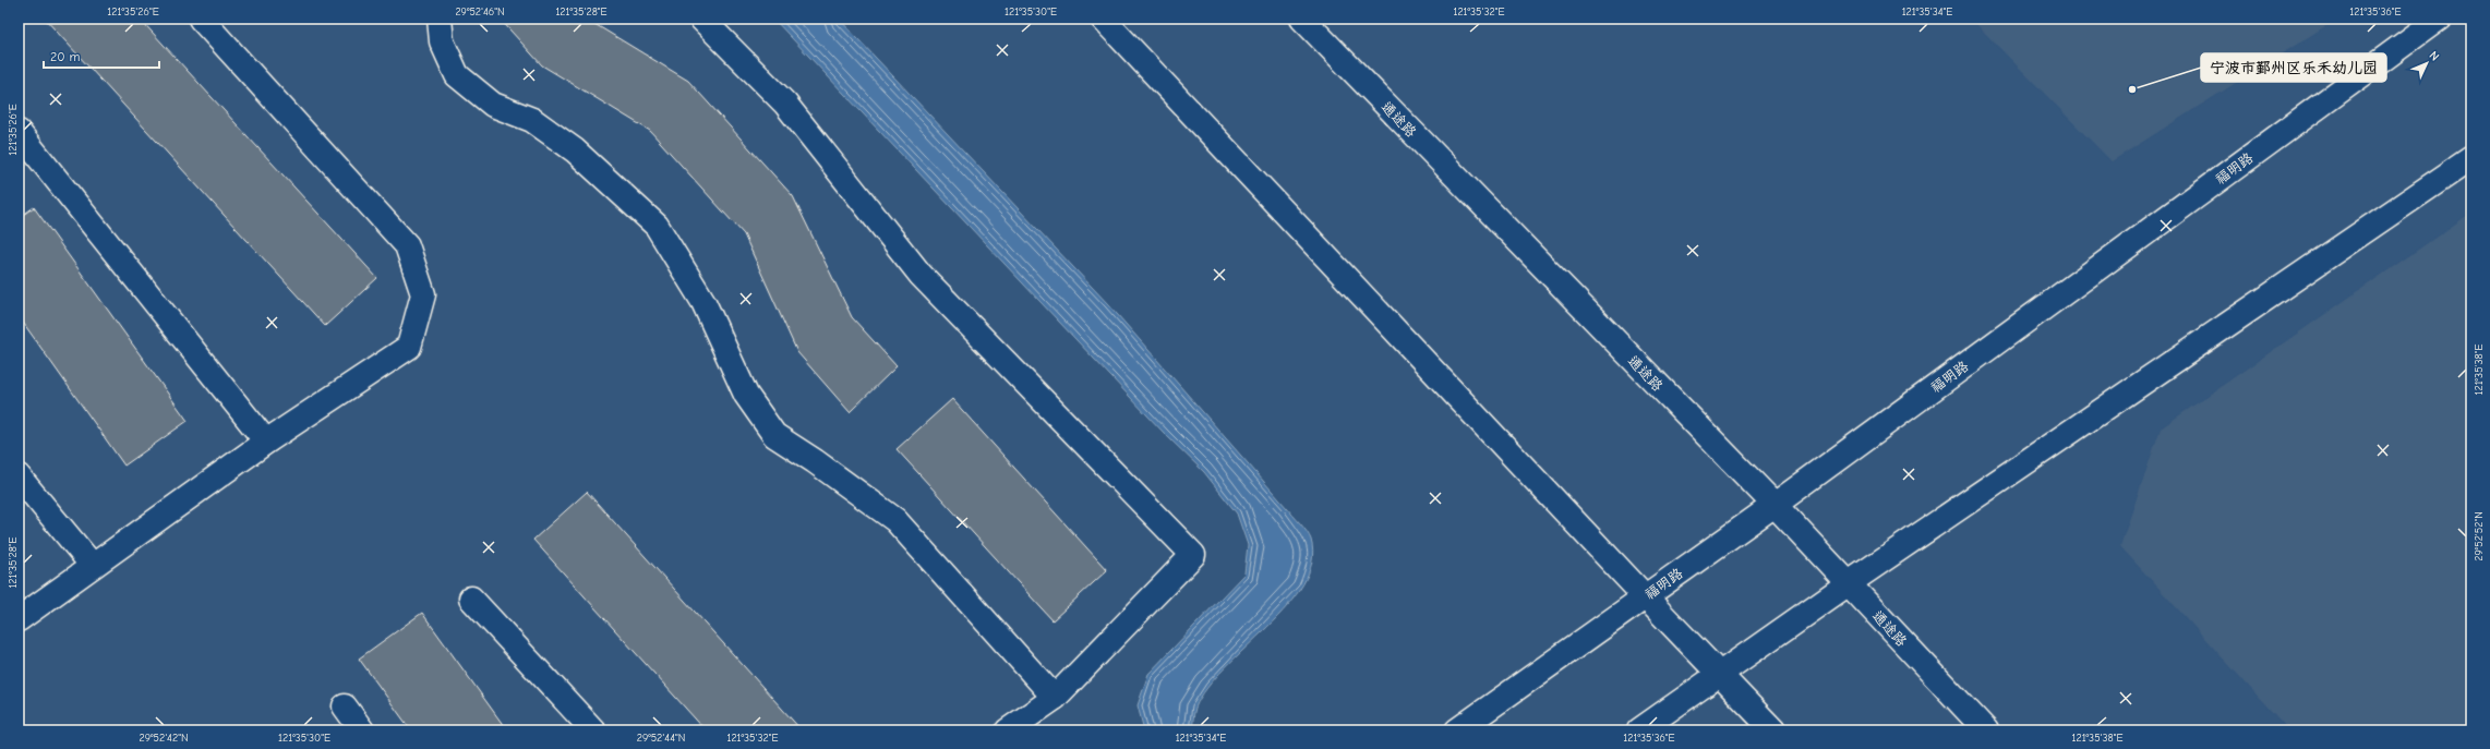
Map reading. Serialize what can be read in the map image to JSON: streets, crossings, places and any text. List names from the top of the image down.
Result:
{
  "streets": {
    "main road": ["通途路", "福明路"]
  },
  "crossings": [
    ["通途路", "福明路"]
  ],
  "places": ["宁波市鄞州区乐禾幼儿园"],
  "scale_bar": "20 m",
  "north": "top right",
  "coordinates": [
    "121°35'26\"E",
    "29°52'46\"N",
    "121°35'28\"E",
    "121°35'30\"E",
    "121°35'32\"E",
    "121°35'34\"E",
    "121°35'36\"E",
    "121°35'38\"E",
    "29°52'52\"N",
    "29°52'42\"N",
    "29°52'44\"N"
  ]
}
